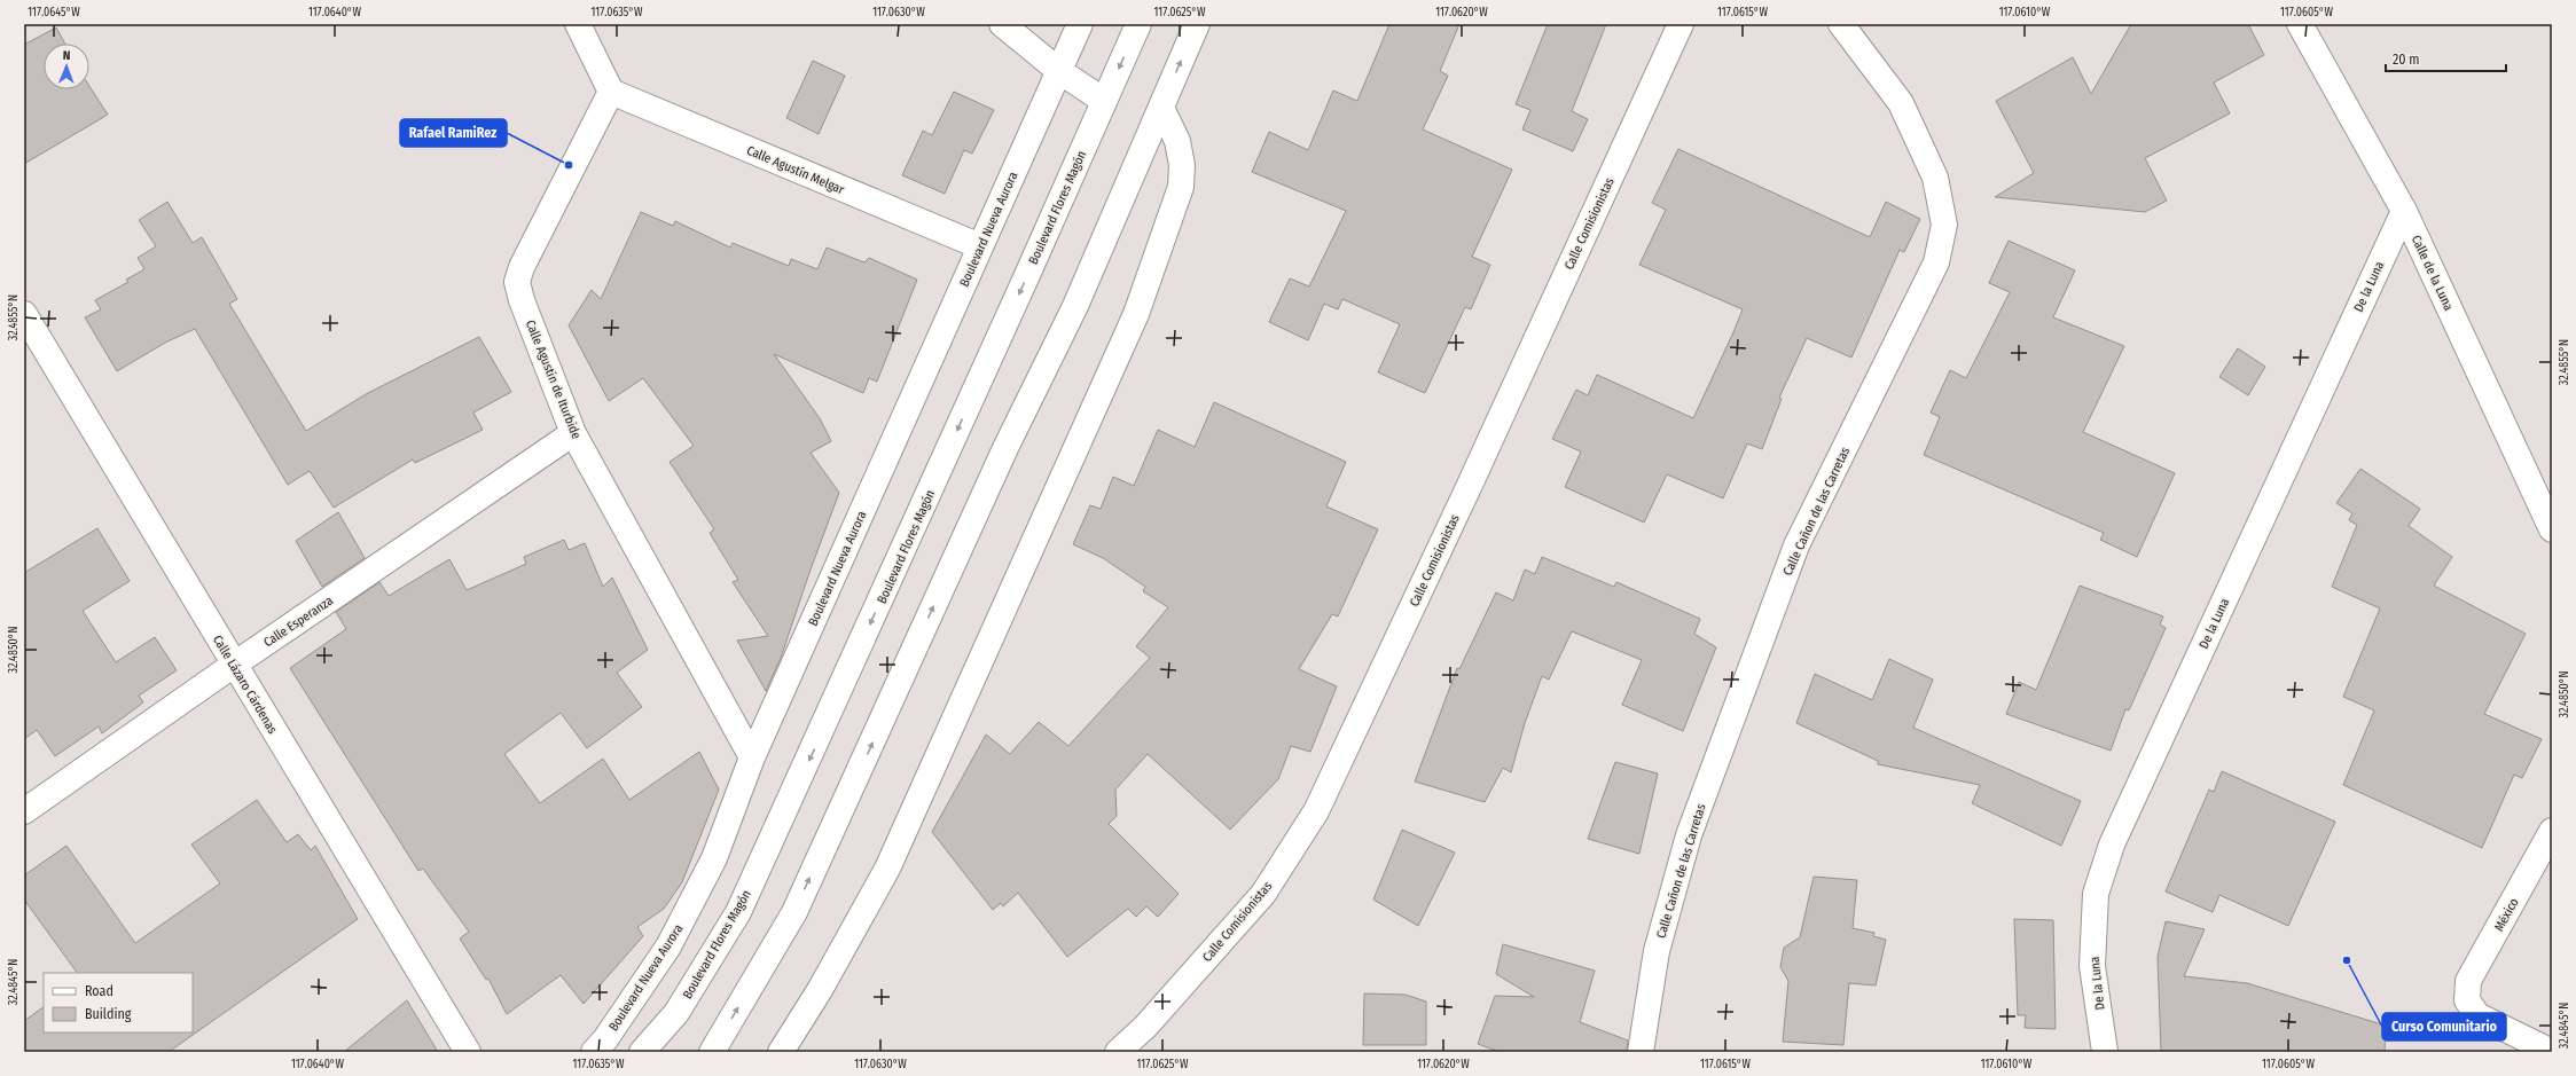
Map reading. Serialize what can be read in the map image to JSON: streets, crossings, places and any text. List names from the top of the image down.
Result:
{
  "streets": {
    "street": [
      "Calle Agustín Melgar",
      "Boulevard Flores Magón",
      "Calle Comisionistas",
      "Boulevard Nueva Aurora",
      "Calle de la Luna",
      "De la Luna",
      "Calle Agustín de Iturbide",
      "Calle Cañon de las Carretas",
      "Calle Esperanza",
      "Calle Lázaro Cárdenas",
      "México"
    ]
  },
  "crossings": [
    ["Calle Agustín Melgar", "Boulevard Nueva Aurora"],
    ["Calle Agustín Melgar", "Calle Agustín de Iturbide"],
    ["Boulevard Nueva Aurora", "Calle Agustín de Iturbide"],
    ["Calle de la Luna", "De la Luna"],
    ["Calle Agustín de Iturbide", "Calle Esperanza"],
    ["Calle Esperanza", "Calle Lázaro Cárdenas"]
  ],
  "places": ["Rafael RamiRez", "Curso Comunitario"],
  "legend": ["Road", "Building"],
  "scale_bar": "20 m",
  "north": "top",
  "coordinates": [
    "117.0645°W",
    "117.0640°W",
    "117.0635°W",
    "117.0630°W",
    "117.0625°W",
    "117.0620°W",
    "117.0615°W",
    "117.0610°W",
    "117.0605°W",
    "32.4855°N",
    "32.4850°N",
    "32.4845°N"
  ]
}
